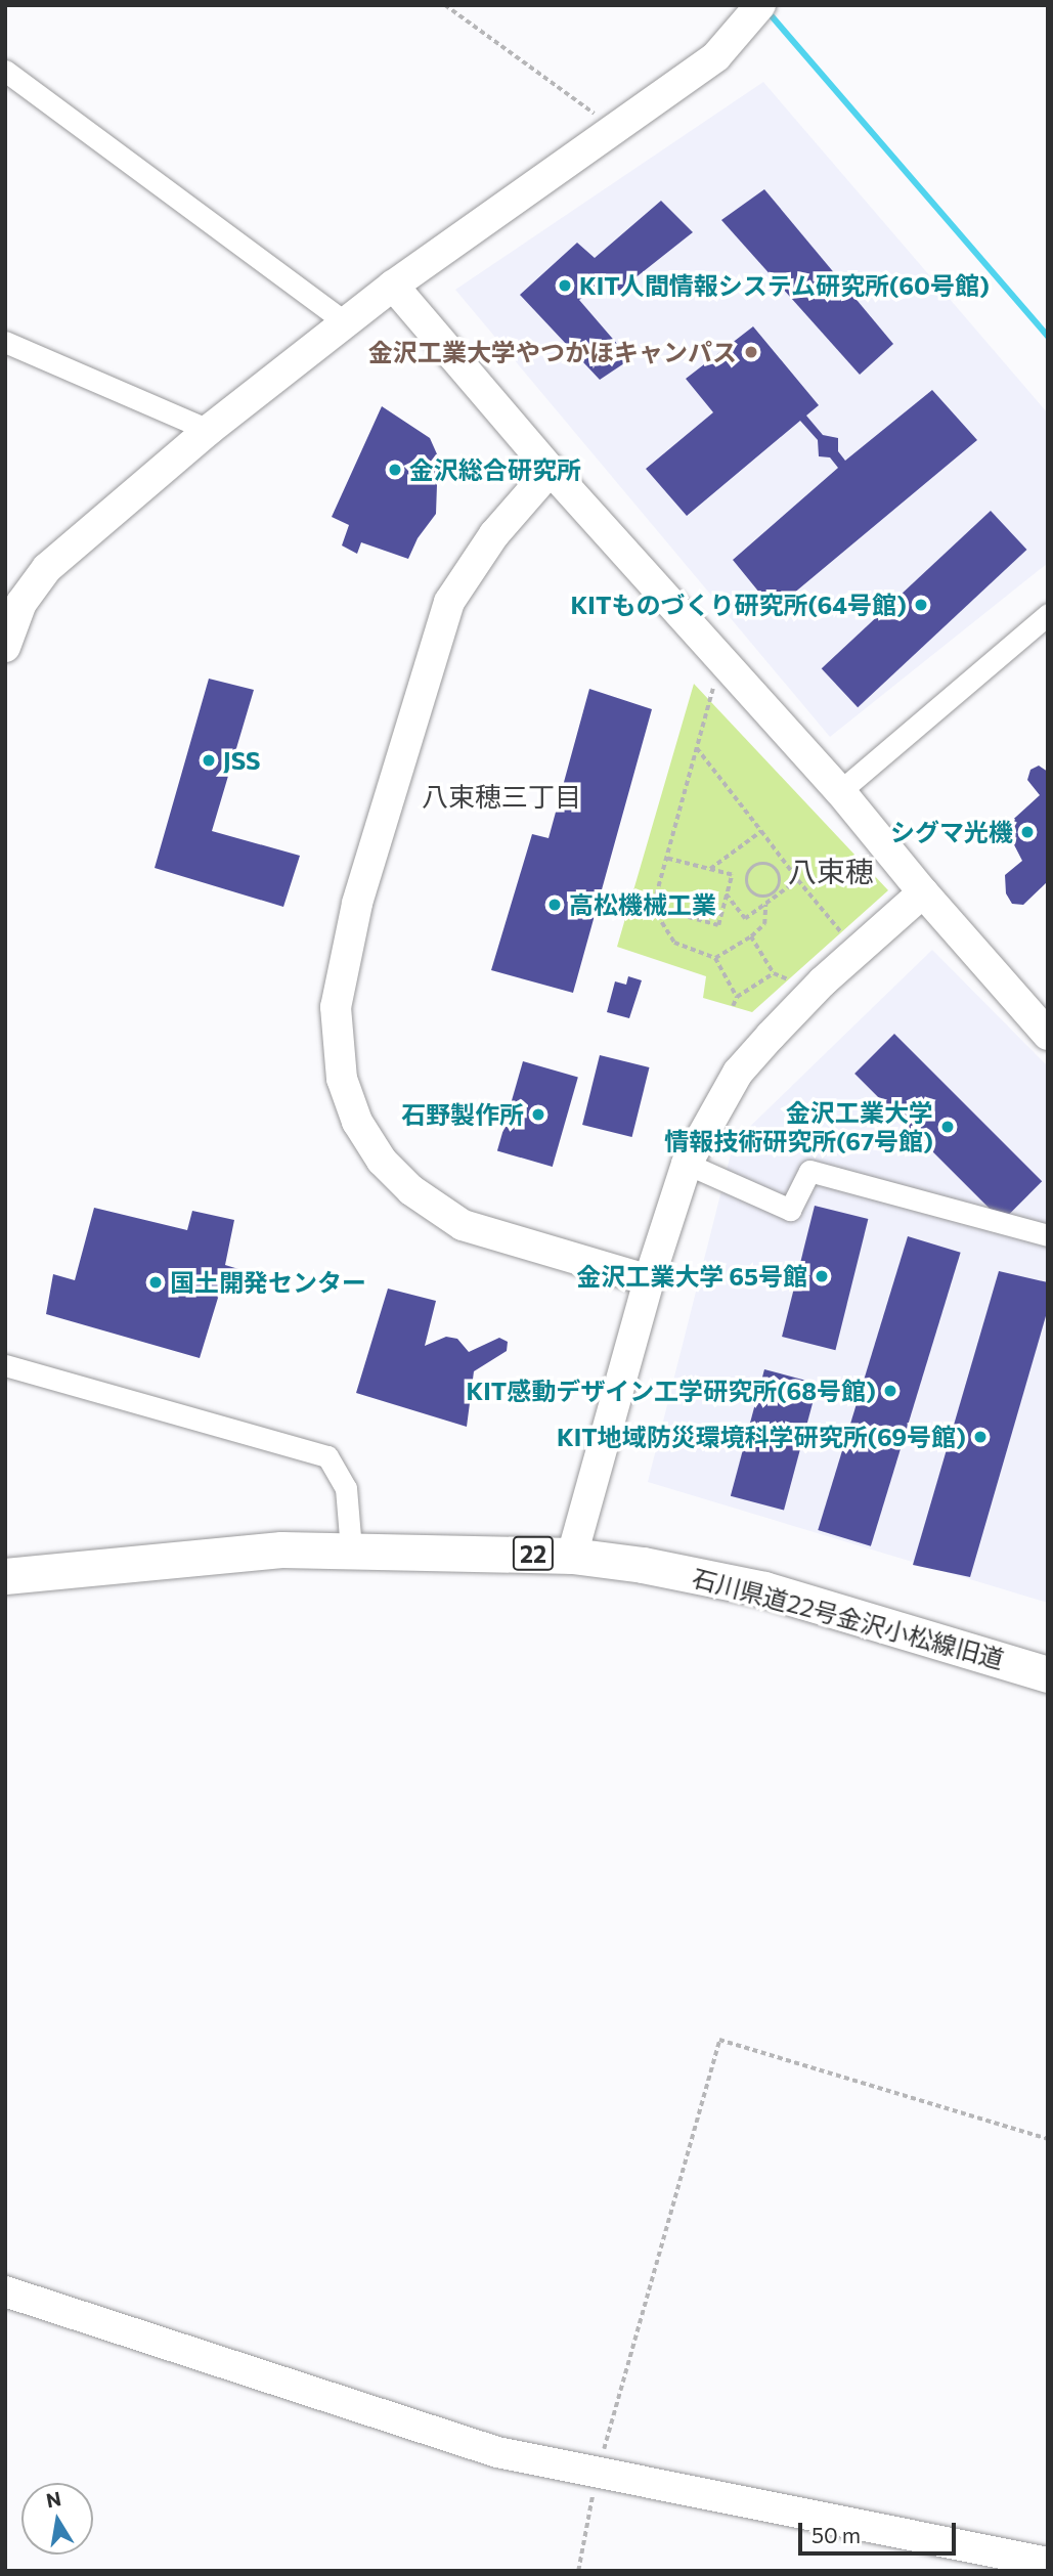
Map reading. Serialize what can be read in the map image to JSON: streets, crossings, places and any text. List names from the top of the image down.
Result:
{
  "streets": {
    "main road": ["22", "石川県道22号金沢小松線旧道"]
  },
  "districts": ["八束穂三丁目", "八束穂"],
  "places": [
    "KIT人間情報システム研究所(60号館)",
    "金沢工業大学やつかほキャンパス",
    "金沢総合研究所",
    "KITものづくり研究所(64号館)",
    "JSS",
    "シグマ光機",
    "高松機械工業",
    "石野製作所",
    "金沢工業大学 情報技術研究所(67号館)",
    "金沢工業大学 65号館",
    "国土開発センター",
    "KIT感動デザイン工学研究所(68号館)",
    "KIT地域防災環境科学研究所(69号館)"
  ],
  "scale_bar": "50 m",
  "north": "top"
}
